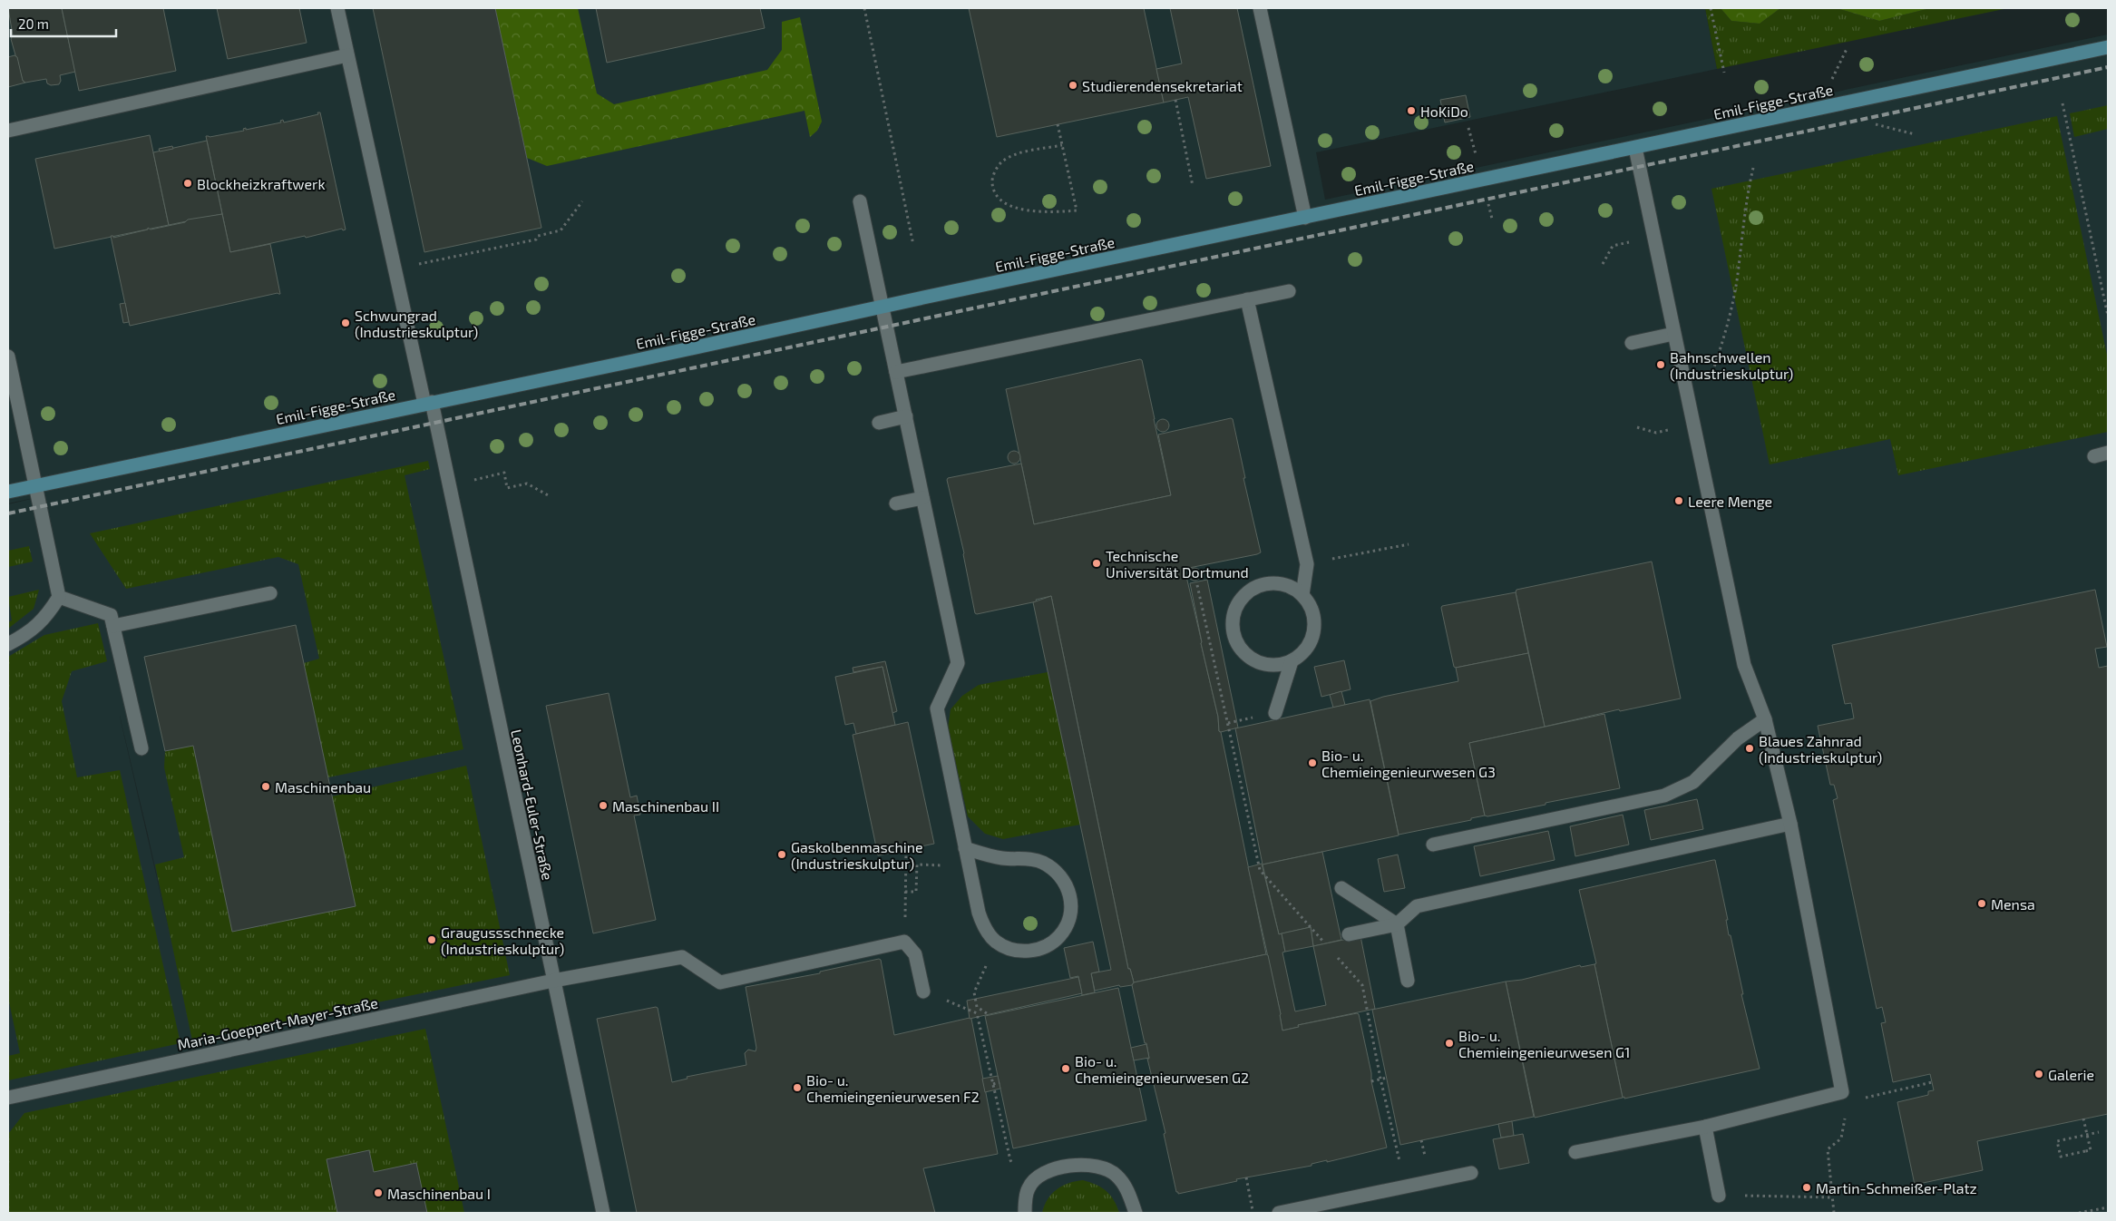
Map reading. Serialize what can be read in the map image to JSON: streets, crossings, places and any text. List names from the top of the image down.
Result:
{
  "streets": {
    "street": ["Emil-Figge-Straße"],
    "lane": ["Leonhard-Euler-Straße", "Maria-Goeppert-Mayer-Straße"]
  },
  "crossings": [
    ["Emil-Figge-Straße", "Leonhard-Euler-Straße"],
    ["Leonhard-Euler-Straße", "Maria-Goeppert-Mayer-Straße"]
  ],
  "places": [
    "Studierendensekretariat",
    "HoKiDo",
    "Blockheizkraftwerk",
    "Schwungrad (Industrieskulptur)",
    "Bahnschwellen (Industrieskulptur)",
    "Leere Menge",
    "Technische Universität Dortmund",
    "Blaues Zahnrad (Industrieskulptur)",
    "Bio- u. Chemieingenieurwesen G3",
    "Maschinenbau",
    "Maschinenbau II",
    "Gaskolbenmaschine (Industrieskulptur)",
    "Mensa",
    "Graugussschnecke (Industrieskulptur)",
    "Bio- u. Chemieingenieurwesen G1",
    "Bio- u. Chemieingenieurwesen G2",
    "Galerie",
    "Bio- u. Chemieingenieurwesen F2",
    "Martin-Schmeißer-Platz",
    "Maschinenbau I"
  ],
  "scale_bar": "20 m"
}
